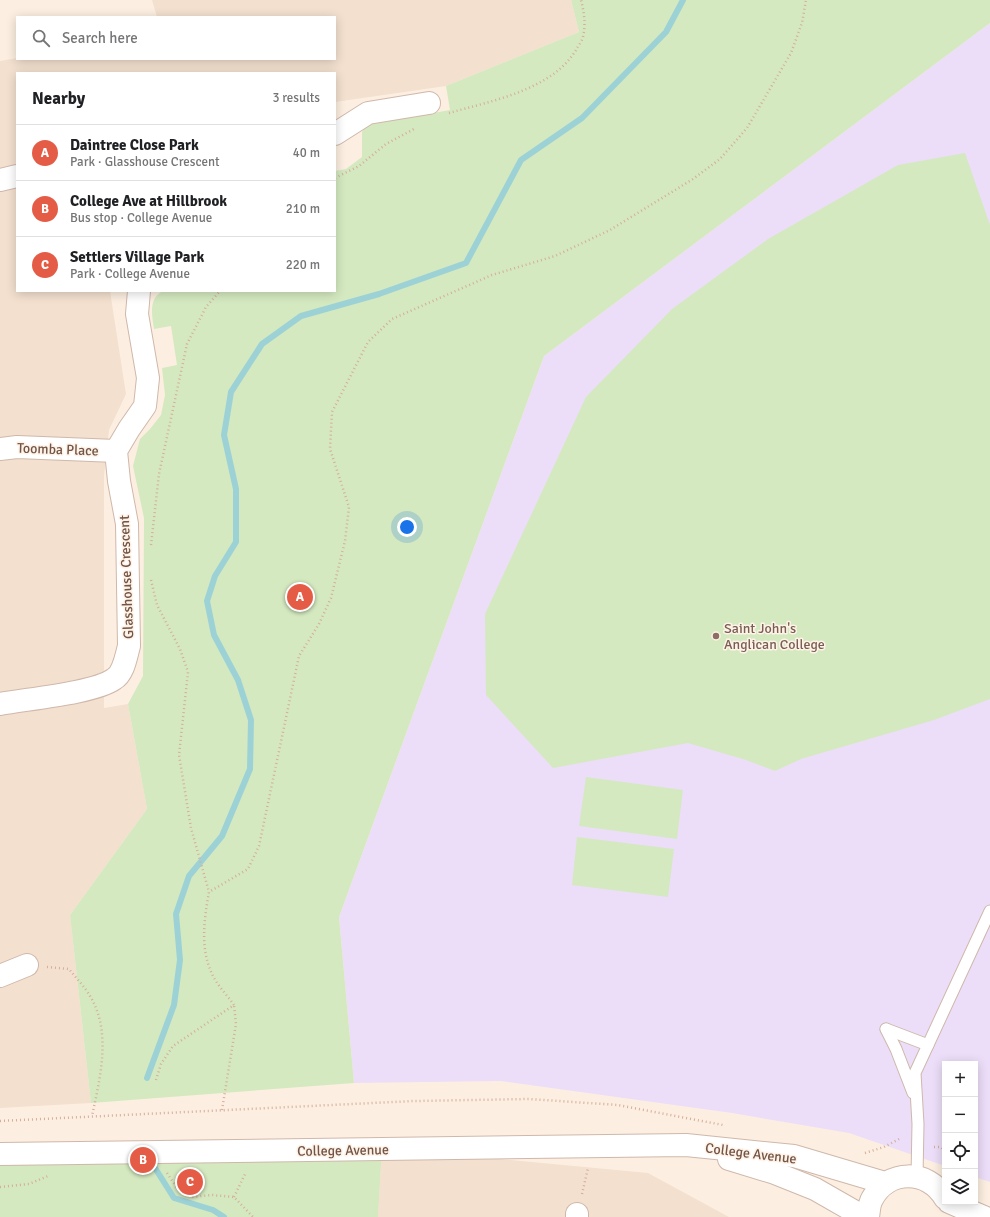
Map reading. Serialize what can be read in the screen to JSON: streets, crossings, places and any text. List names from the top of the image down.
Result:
{
  "streets": {
    "street": ["Toomba Place", "Glasshouse Crescent", "College Avenue"]
  },
  "crossings": [
    ["Toomba Place", "Glasshouse Crescent"]
  ],
  "places": ["Saint John's Anglican College"],
  "page": {
    "search": "Search here",
    "heading": ["Nearby", "3 results"],
    "list": [
      {
        "mark": "A",
        "name": "Daintree Close Park",
        "note": "Park · Glasshouse Crescent",
        "value": "40 m"
      },
      {
        "mark": "B",
        "name": "College Ave at Hillbrook",
        "note": "Bus stop · College Avenue",
        "value": "210 m"
      },
      {
        "mark": "C",
        "name": "Settlers Village Park",
        "note": "Park · College Avenue",
        "value": "220 m"
      }
    ],
    "pins": ["A", "B", "C"],
    "map_buttons": ["+", "−"]
  }
}
